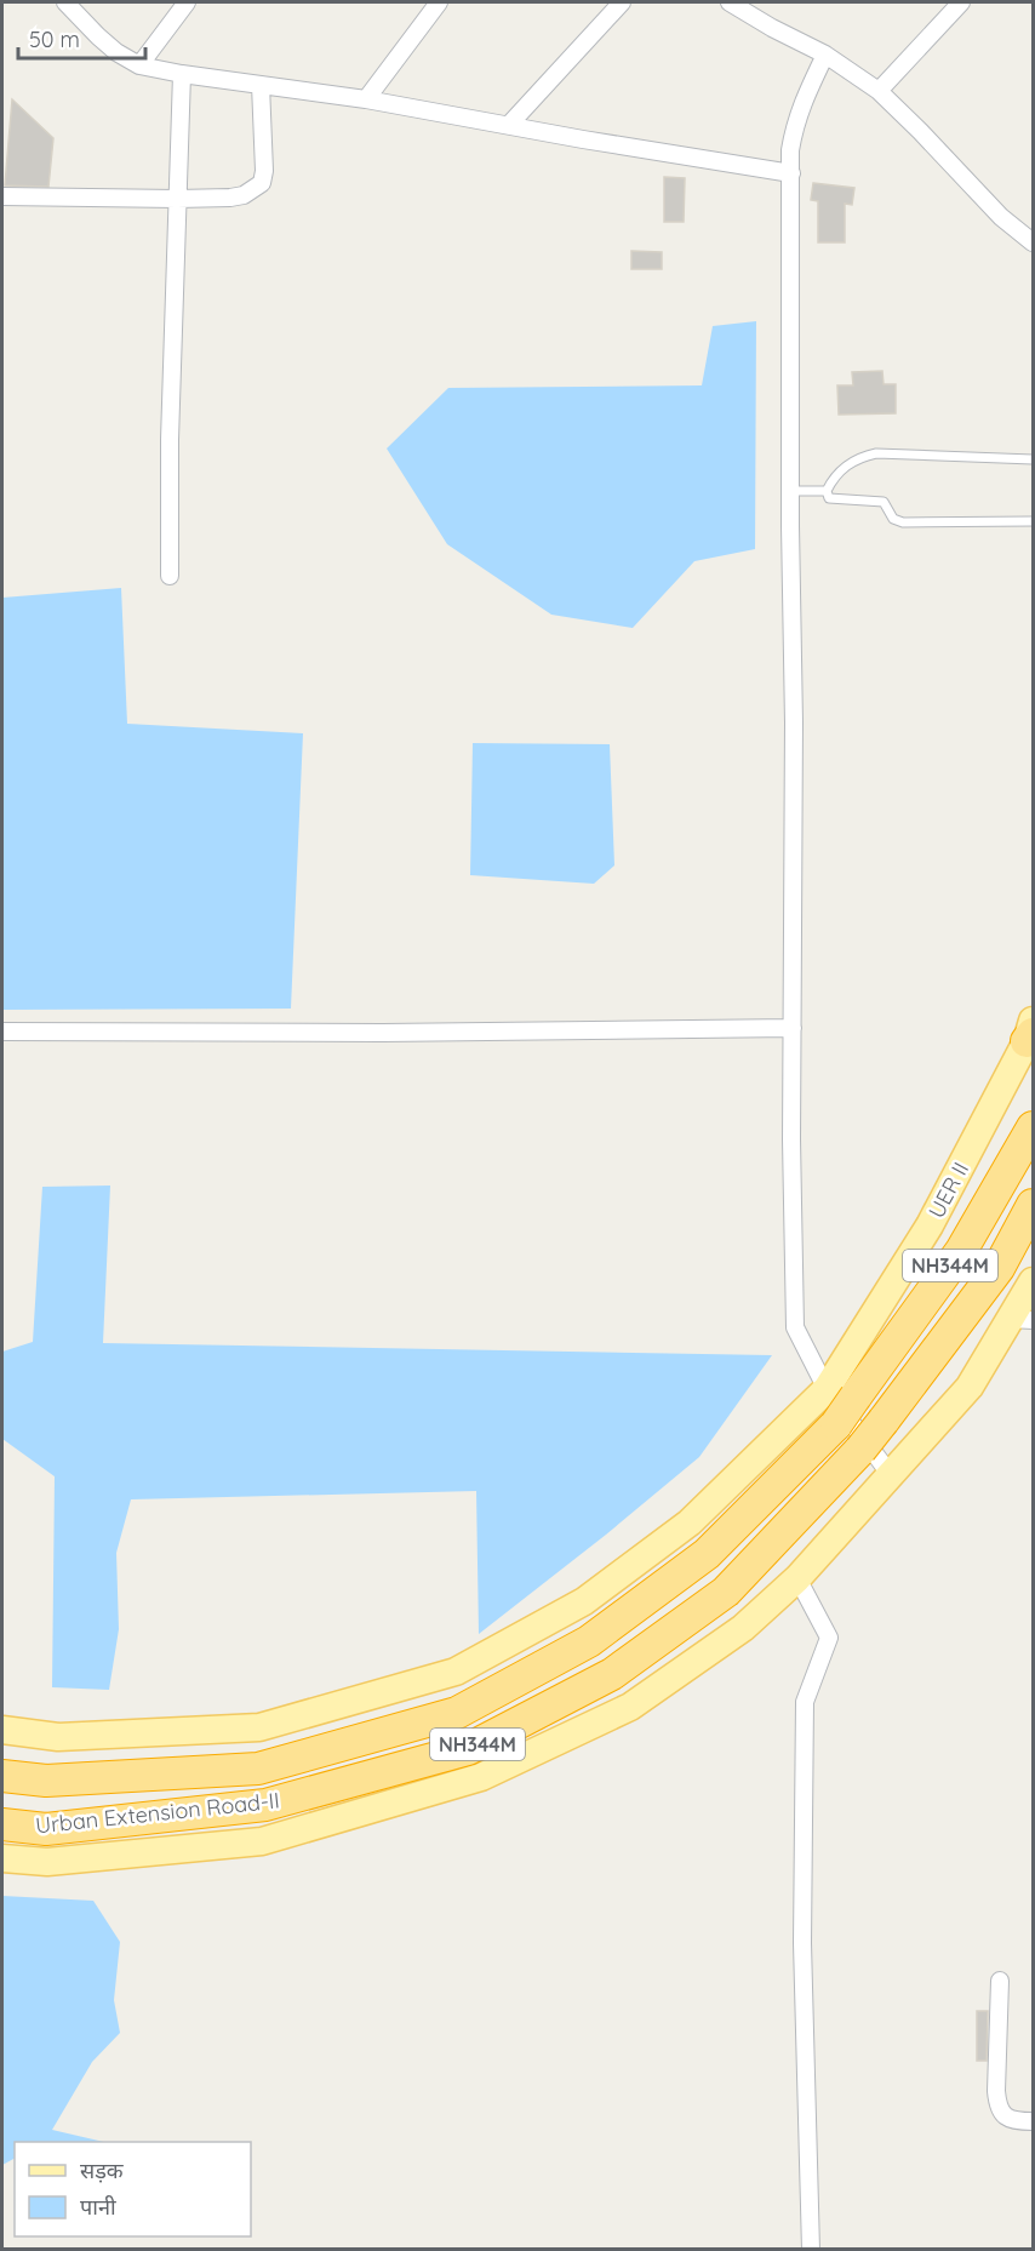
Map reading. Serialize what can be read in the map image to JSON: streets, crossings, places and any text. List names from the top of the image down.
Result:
{
  "streets": {
    "highway": ["NH344M", "Urban Extension Road-II"],
    "main road": ["UER II"]
  },
  "crossings": [
    ["UER II", "Urban Extension Road-II"]
  ],
  "legend": ["सड़क", "पानी"],
  "scale_bar": "50 m"
}
